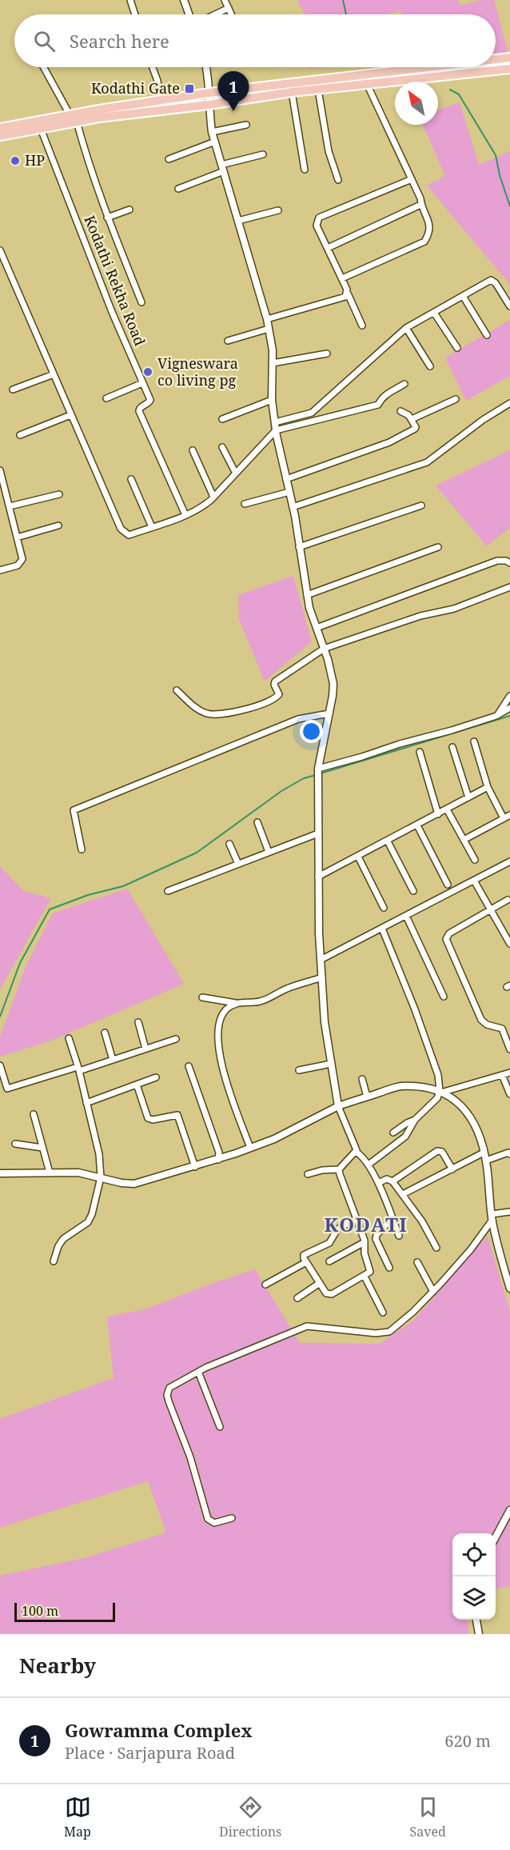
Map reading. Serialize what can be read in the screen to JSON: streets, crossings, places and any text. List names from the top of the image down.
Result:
{
  "streets": {
    "street": ["Kodathi Rekha Road"]
  },
  "districts": ["KODATI"],
  "places": {
    "transit": ["Kodathi Gate"],
    "other": ["HP", "Vigneswara co living pg"]
  },
  "scale_bar": "100 m",
  "north": "top left",
  "page": {
    "search": "Search here",
    "pins": "1",
    "scale": "100 m",
    "heading": "Nearby",
    "list": [
      {
        "mark": "1",
        "name": "Gowramma Complex",
        "note": "Place · Sarjapura Road",
        "value": "620 m"
      }
    ],
    "nav": ["Map", "Directions", "Saved"]
  }
}
